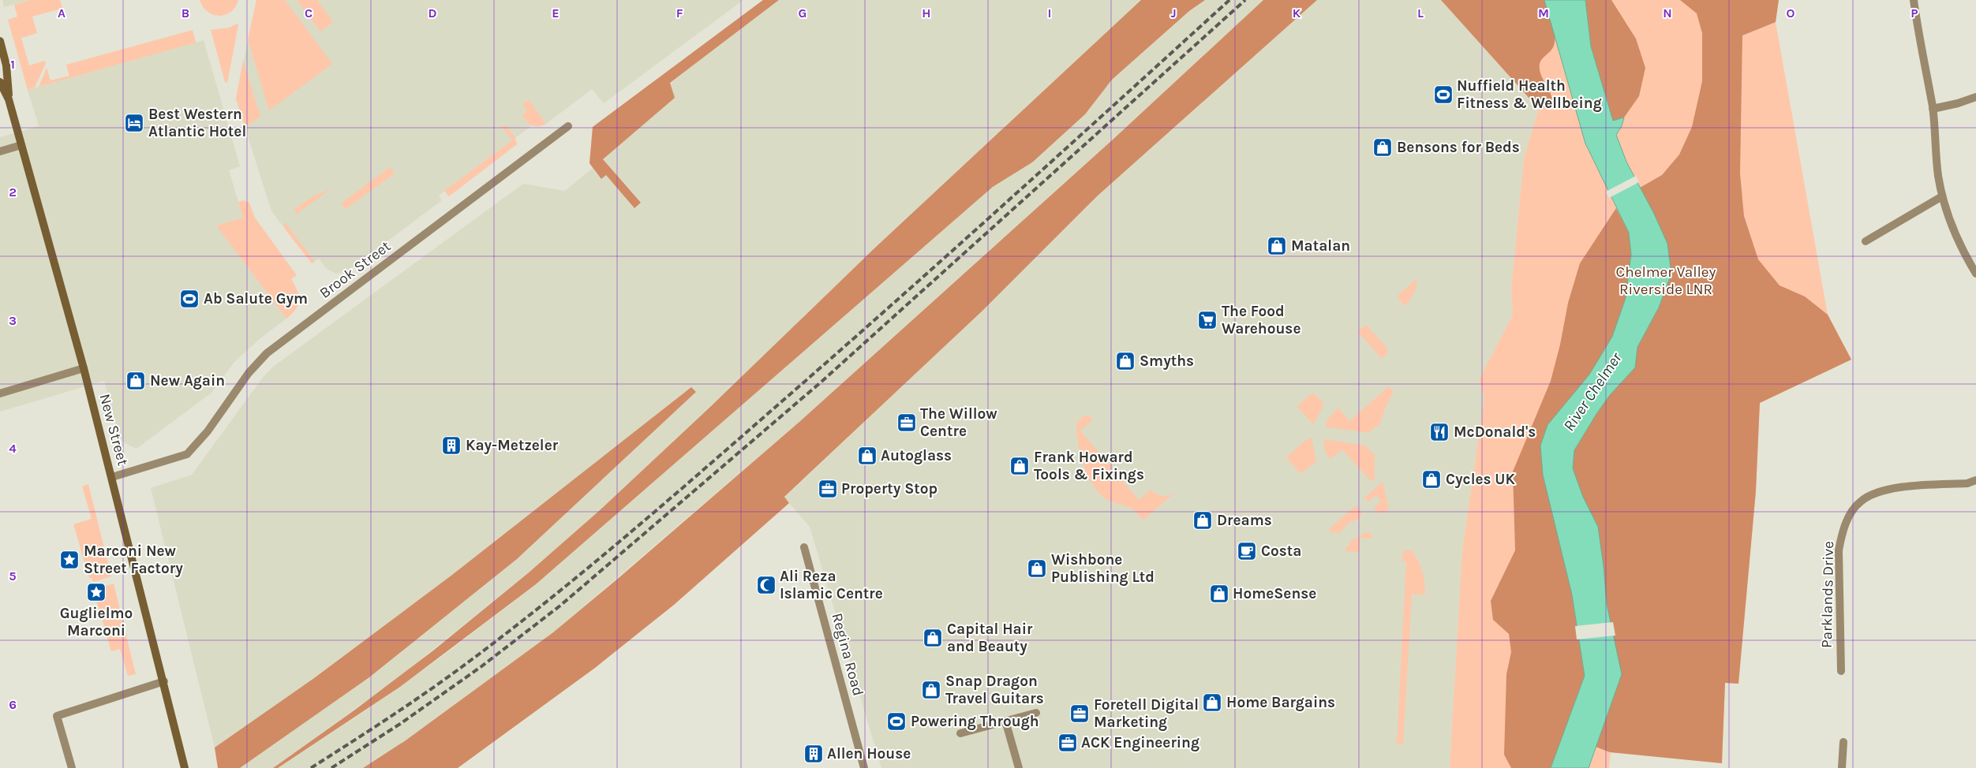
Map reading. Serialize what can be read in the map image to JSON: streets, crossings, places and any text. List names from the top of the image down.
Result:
{
  "streets": {
    "main road": ["New Street"],
    "street": ["Brook Street", "Parklands Drive", "Regina Road"]
  },
  "crossings": [
    ["Brook Street", "New Street"]
  ],
  "water": ["River Chelmer"],
  "parks": ["Chelmer Valley Riverside LNR"],
  "places": {
    "sports": ["Nuffield Health Fitness & Wellbeing", "Ab Salute Gym", "Powering Through"],
    "hotel": ["Best Western Atlantic Hotel"],
    "shop": [
      "Bensons for Beds",
      "Matalan",
      "Smyths",
      "New Again",
      "Autoglass",
      "Frank Howard Tools & Fixings",
      "Cycles UK",
      "Dreams",
      "Wishbone Publishing Ltd",
      "HomeSense",
      "Capital Hair and Beauty",
      "Snap Dragon Travel Guitars",
      "Home Bargains"
    ],
    "supermarket": ["The Food Warehouse"],
    "office": [
      "The Willow Centre",
      "Property Stop",
      "Foretell Digital Marketing",
      "ACK Engineering"
    ],
    "restaurant": ["McDonald's"],
    "building": ["Kay-Metzeler", "Allen House"],
    "cafe": ["Costa"],
    "place": ["Marconi New Street Factory", "Guglielmo Marconi"],
    "mosque": ["Ali Reza Islamic Centre"]
  },
  "grid": {
    "columns": [
      "A",
      "B",
      "C",
      "D",
      "E",
      "F",
      "G",
      "H",
      "I",
      "J",
      "K",
      "L",
      "M",
      "N",
      "O",
      "P"
    ],
    "rows": [
      "1",
      "2",
      "3",
      "4",
      "5",
      "6"
    ]
  }
}
